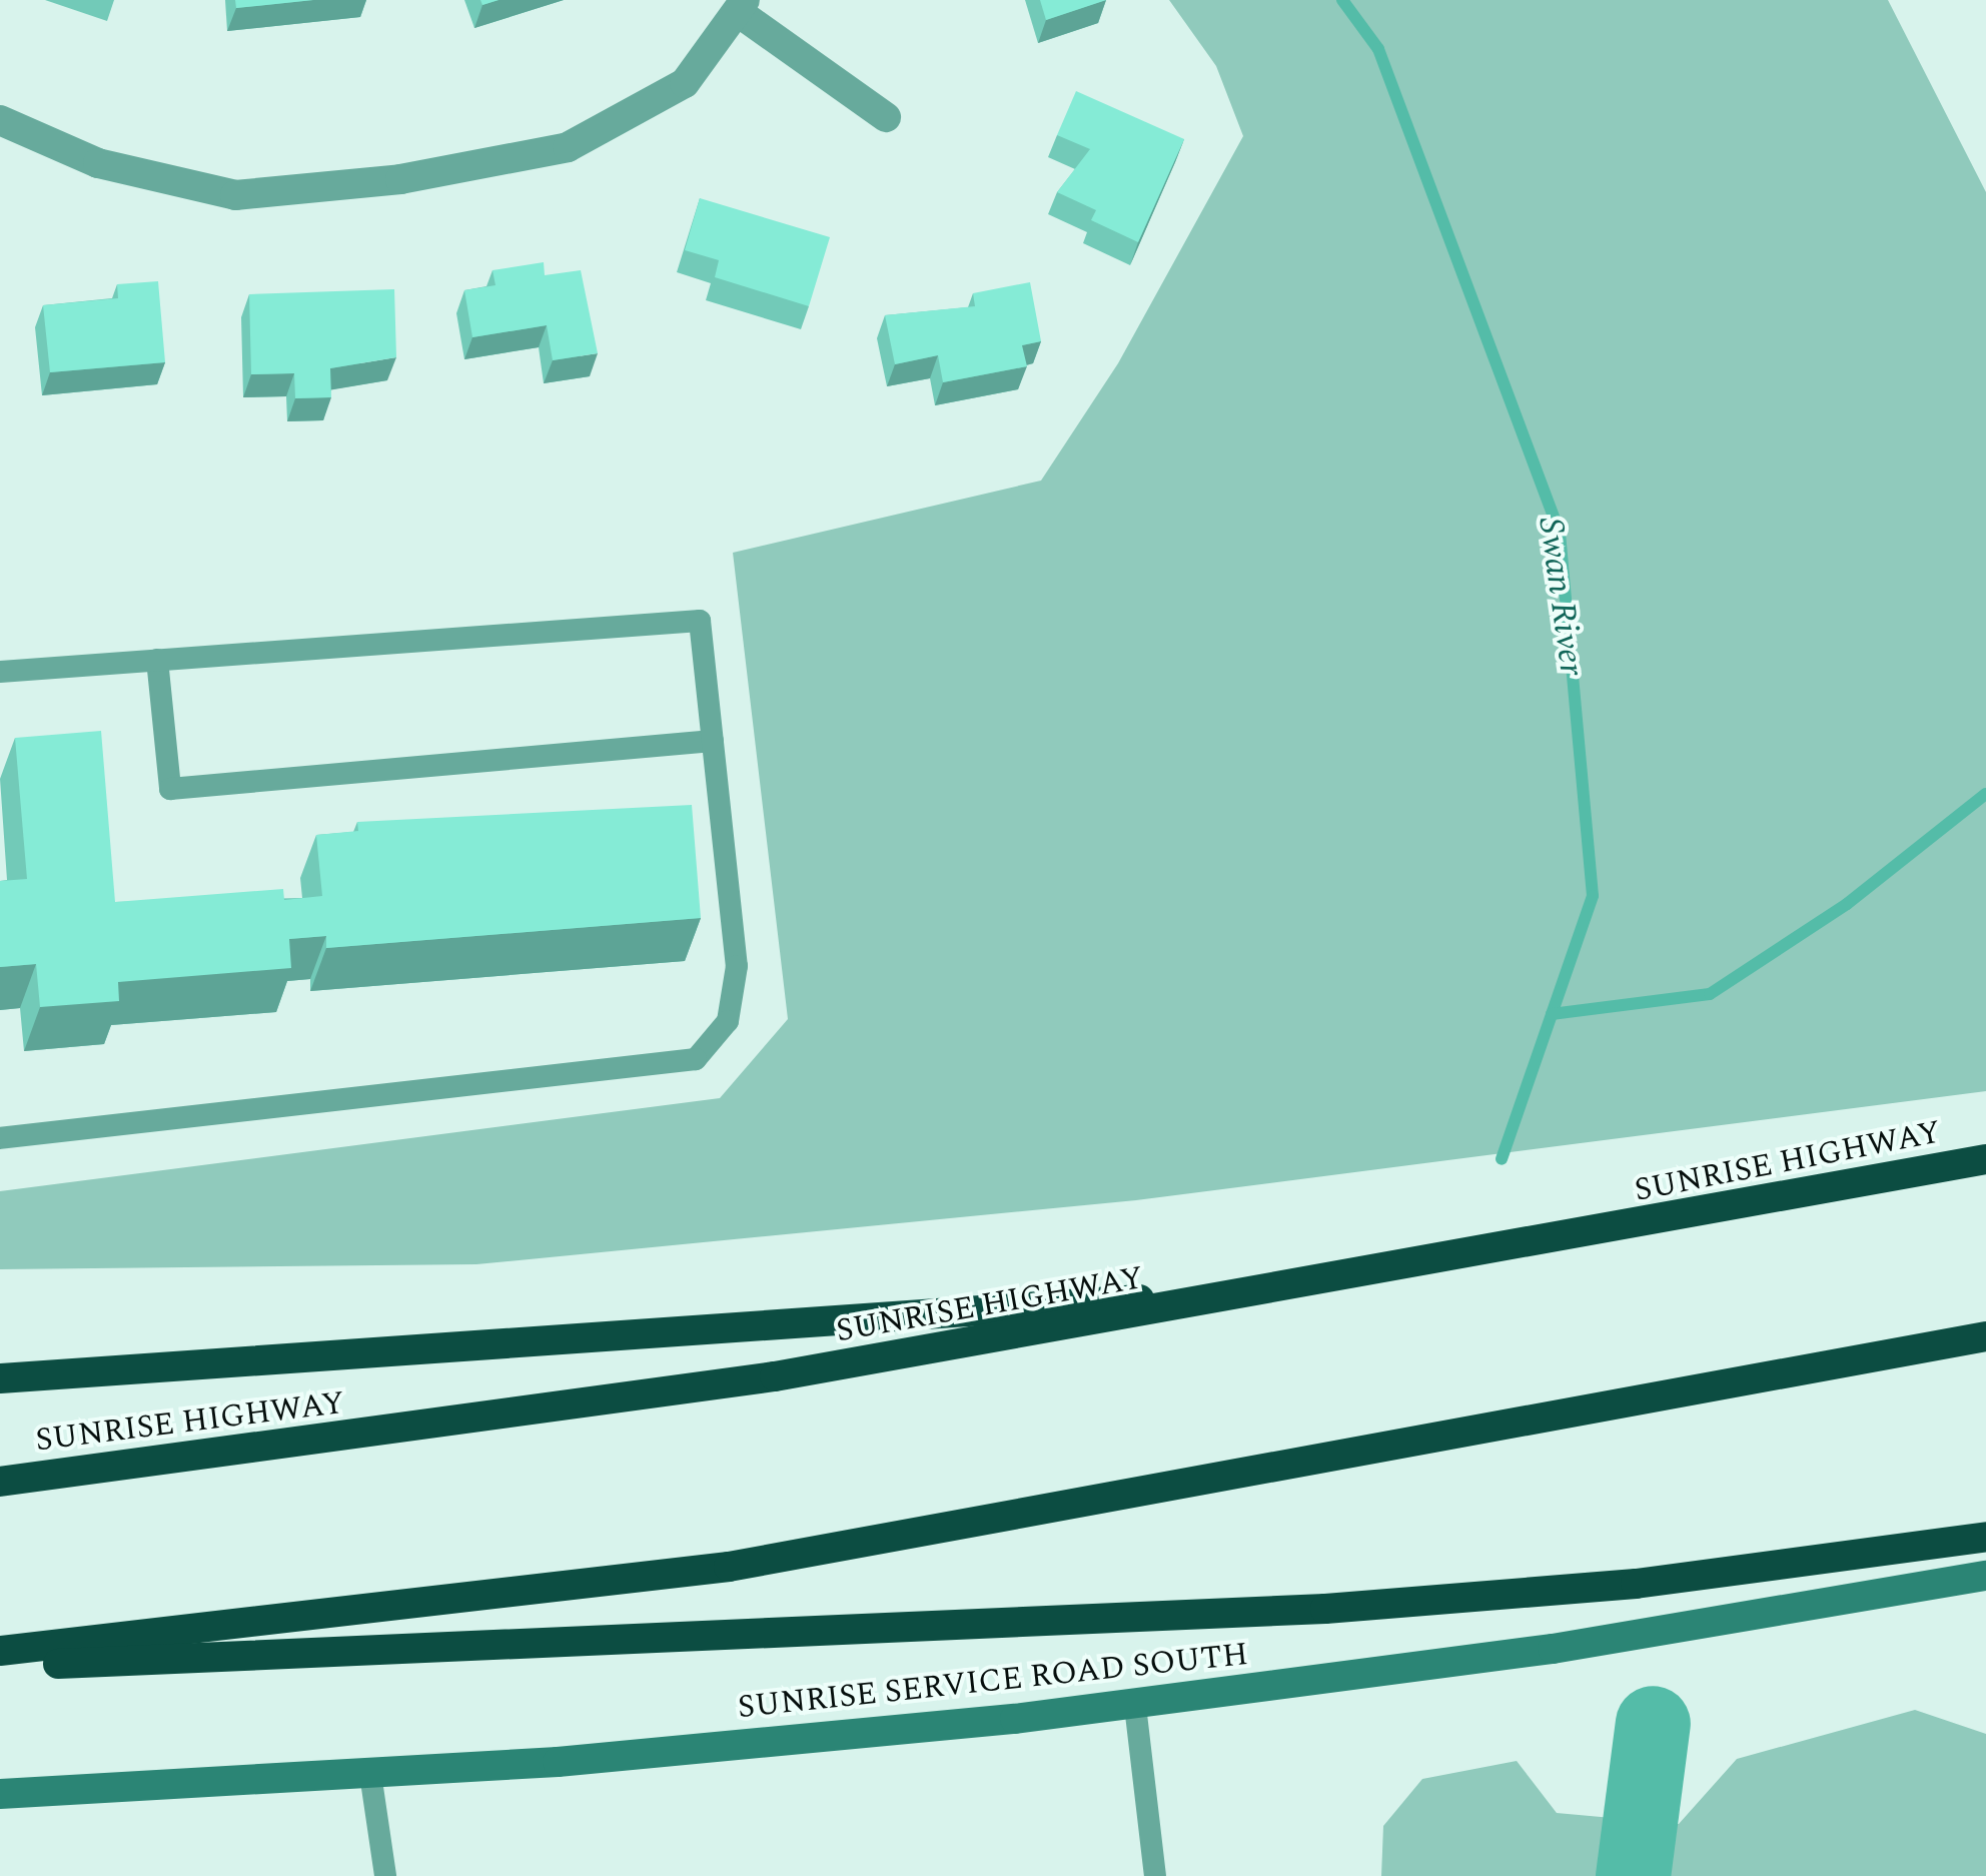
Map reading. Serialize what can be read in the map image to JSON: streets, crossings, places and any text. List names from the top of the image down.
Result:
{
  "streets": {
    "highway": ["SUNRISE HIGHWAY"],
    "main road": ["SUNRISE SERVICE ROAD SOUTH"]
  },
  "water": ["Swan River"]
}
